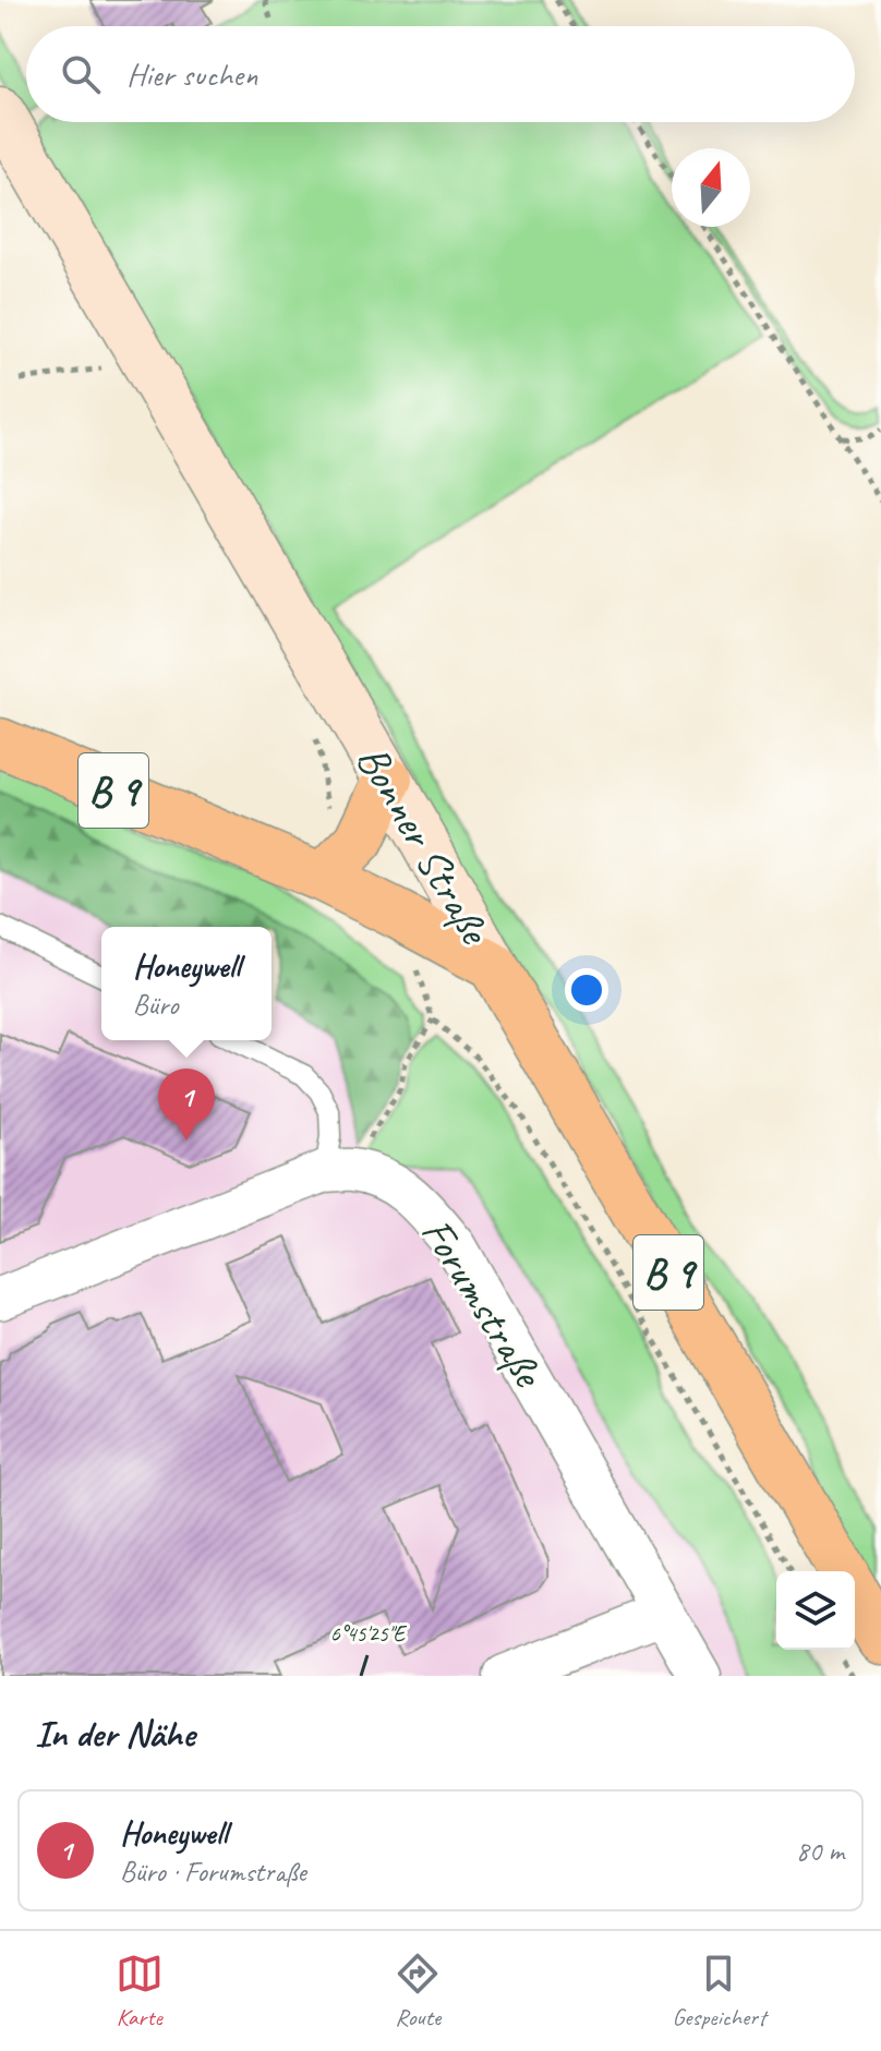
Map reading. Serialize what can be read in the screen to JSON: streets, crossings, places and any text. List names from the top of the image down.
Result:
{
  "streets": {
    "main road": ["B 9", "Bonner Straße"],
    "street": ["Forumstraße"]
  },
  "crossings": [
    ["B 9", "Bonner Straße"]
  ],
  "north": "top",
  "page": {
    "search": "Hier suchen",
    "popup": ["Honeywell", "Büro"],
    "pins": "1",
    "heading": "In der Nähe",
    "list": [
      {
        "mark": "1",
        "name": "Honeywell",
        "note": "Büro · Forumstraße",
        "value": "80 m"
      }
    ],
    "nav": ["Karte", "Route", "Gespeichert"]
  },
  "coordinates": ["6°45'25\"E"]
}
